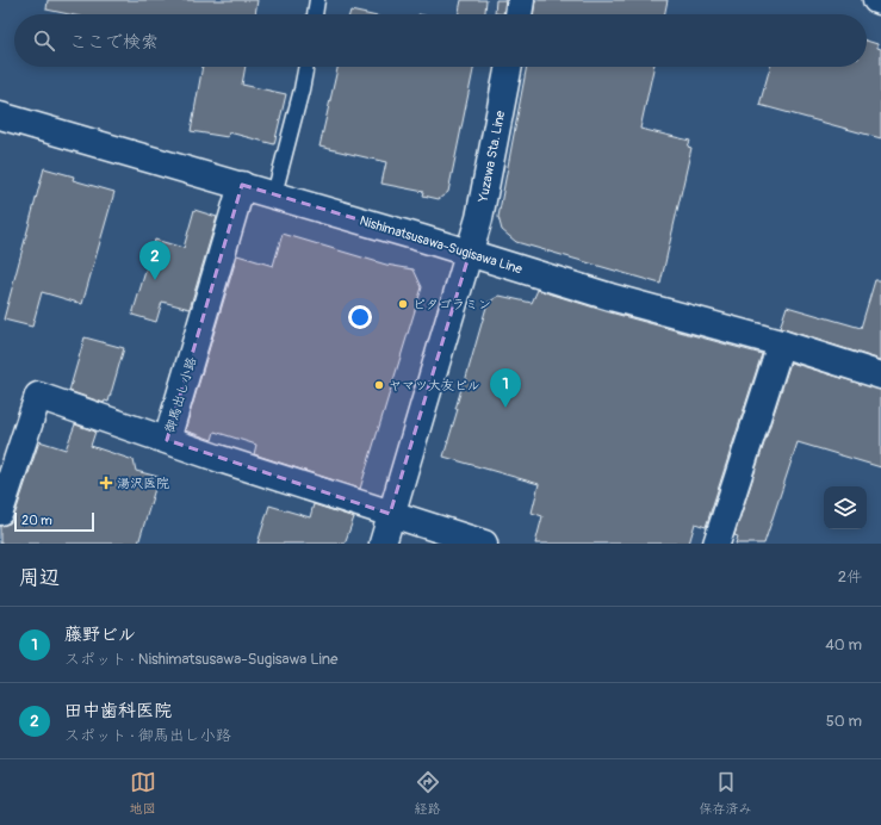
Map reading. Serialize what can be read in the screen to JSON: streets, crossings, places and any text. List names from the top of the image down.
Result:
{
  "streets": {
    "street": ["Yuzawa Sta. Line", "Nishimatsusawa-Sugisawa Line", "御馬出し小路"]
  },
  "crossings": [
    ["Yuzawa Sta. Line", "Nishimatsusawa-Sugisawa Line"],
    ["Nishimatsusawa-Sugisawa Line", "御馬出し小路"]
  ],
  "places": {
    "other": ["ピタゴラミン", "ヤマツ大友ビル"],
    "health": ["湯沢医院"]
  },
  "scale_bar": "20 m",
  "page": {
    "search": "ここで検索",
    "pins": ["2", "1"],
    "scale": "20 m",
    "heading": ["周辺", "2件"],
    "list": [
      {
        "mark": "1",
        "name": "藤野ビル",
        "note": "スポット · Nishimatsusawa-Sugisawa Line",
        "value": "40 m"
      },
      {
        "mark": "2",
        "name": "田中歯科医院",
        "note": "スポット · 御馬出し小路",
        "value": "50 m"
      }
    ],
    "nav": ["地図", "経路", "保存済み"]
  }
}
